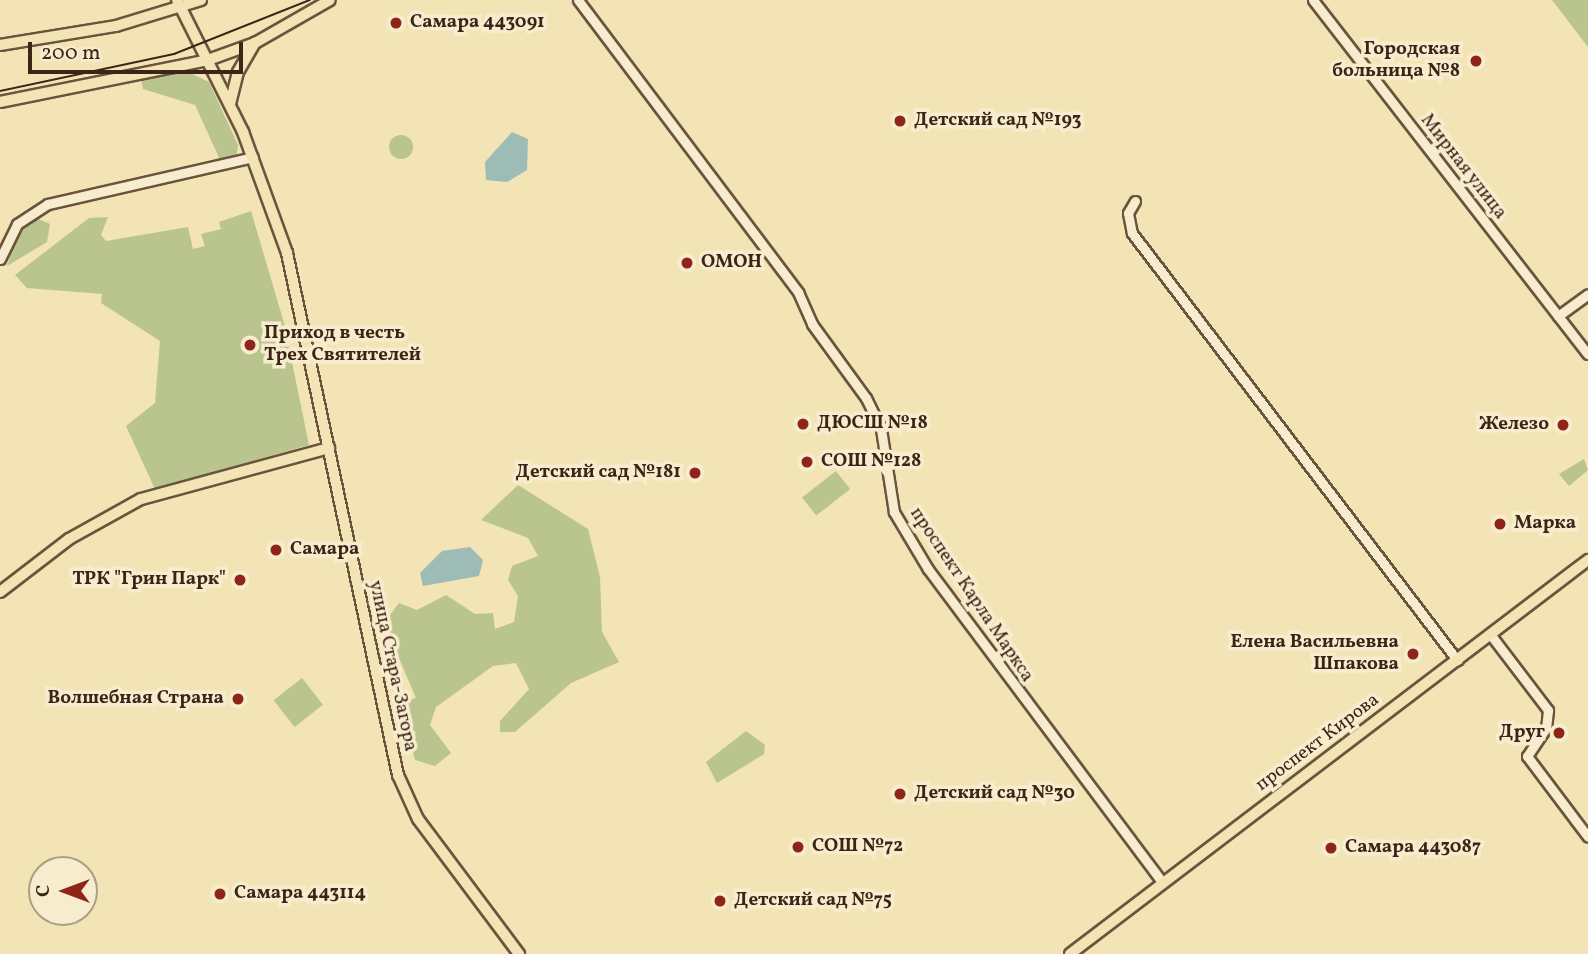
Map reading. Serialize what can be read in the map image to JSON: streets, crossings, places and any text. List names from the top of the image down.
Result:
{
  "streets": {
    "main road": ["улица Стара-Загора", "проспект Кирова"],
    "street": ["Мирная улица", "проспект Карла Маркса"]
  },
  "crossings": [
    ["проспект Карла Маркса", "проспект Кирова"]
  ],
  "places": [
    "Самара 443091",
    "Городская больница №8",
    "Детский сад №193",
    "ОМОН",
    "Приход в честь Трех Святителей",
    "ДЮСШ №18",
    "Железо",
    "СОШ №128",
    "Детский сад №181",
    "Марка",
    "Самара",
    "ТРК \"Грин Парк\"",
    "Елена Васильевна Шпакова",
    "Волшебная Страна",
    "Друг",
    "Детский сад №30",
    "СОШ №72",
    "Самара 443087",
    "Самара 443114",
    "Детский сад №75"
  ],
  "scale_bar": "200 m",
  "north": "left"
}
